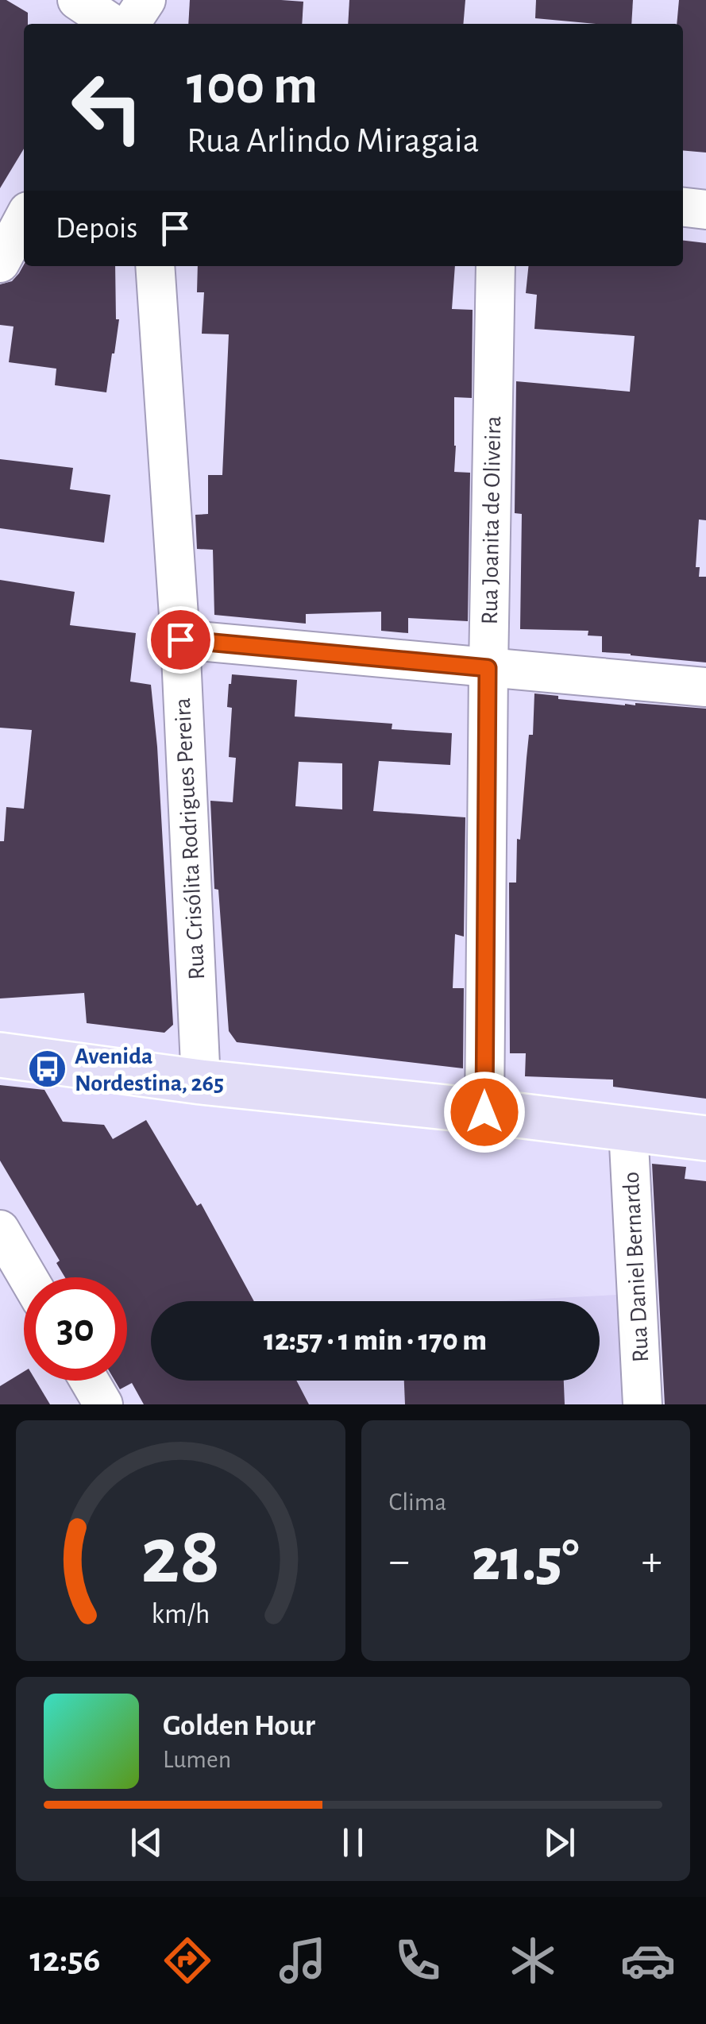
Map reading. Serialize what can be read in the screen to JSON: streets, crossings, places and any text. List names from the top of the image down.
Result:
{
  "streets": {
    "street": ["Rua Joanita de Oliveira", "Rua Crisólita Rodrigues Pereira", "Rua Daniel Bernardo"]
  },
  "places": {
    "bus stop": ["Avenida Nordestina, 265"]
  },
  "page": {
    "turn": ["100 m", "Rua Arlindo Miragaia"],
    "then": "Depois",
    "limit": "30",
    "trip": "12:57 · 1 min · 170 m",
    "tile": "Clima",
    "heat": ["−", "21.5°", "+"],
    "song": ["Golden Hour", "Lumen"],
    "tabs": "12:56",
    "gauge": ["28", "km/h"]
  }
}
